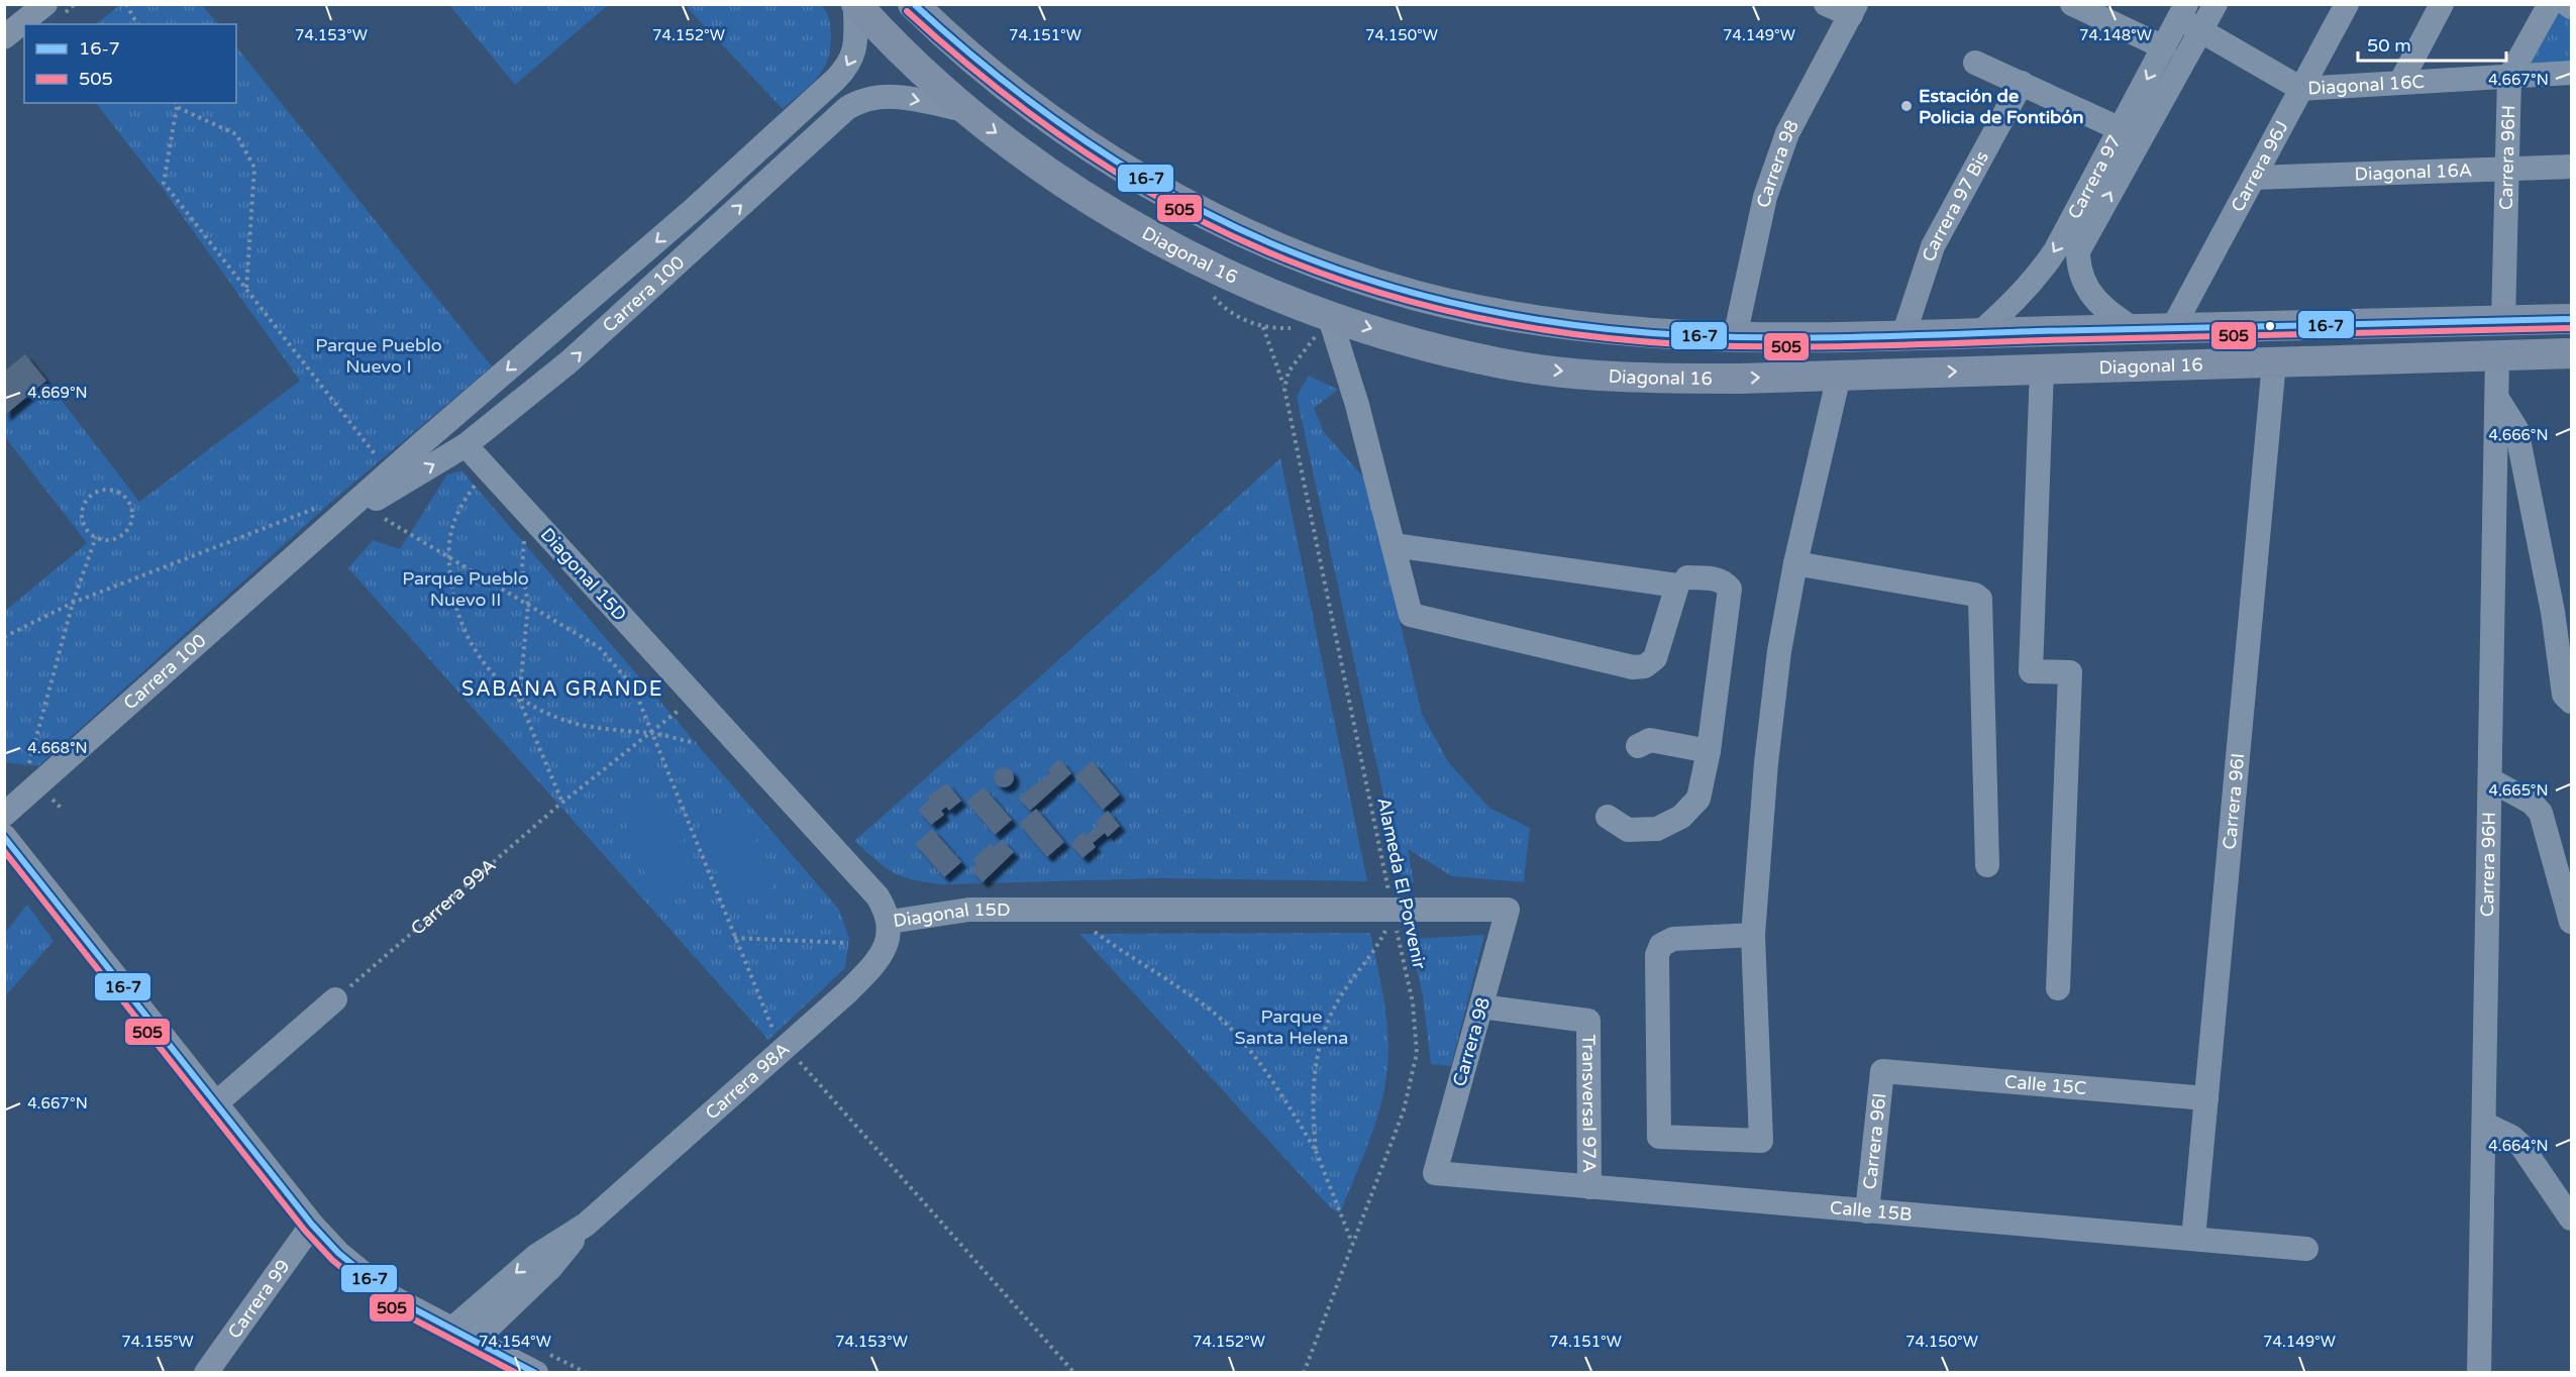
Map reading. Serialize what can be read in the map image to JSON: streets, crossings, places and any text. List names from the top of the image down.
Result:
{
  "streets": {
    "main road": ["Diagonal 16"],
    "street": [
      "Diagonal 16C",
      "Carrera 96H",
      "Carrera 98",
      "Carrera 96J",
      "Diagonal 16A",
      "Carrera 97",
      "Carrera 97 Bis",
      "Carrera 100",
      "Diagonal 15D",
      "Carrera 96I",
      "Carrera 98A",
      "Calle 15C",
      "Transversal 97A",
      "Calle 15B",
      "Carrera 99"
    ],
    "path": ["Alameda El Porvenir", "Carrera 99A"]
  },
  "crossings": [
    ["Diagonal 16C", "Carrera 96H"],
    ["Diagonal 16C", "Carrera 96J"],
    ["Diagonal 16C", "Carrera 97"],
    ["Carrera 96H", "Diagonal 16A"],
    ["Carrera 96H", "Diagonal 16"],
    ["Carrera 98", "Diagonal 16"],
    ["Carrera 98", "Diagonal 15D"],
    ["Carrera 98", "Transversal 97A"],
    ["Carrera 98", "Calle 15B"],
    ["Carrera 96J", "Diagonal 16A"],
    ["Carrera 96J", "Diagonal 16"],
    ["Carrera 97", "Diagonal 16"],
    ["Carrera 97 Bis", "Diagonal 16"],
    ["Diagonal 16", "Carrera 100"],
    ["Diagonal 16", "Carrera 96I"],
    ["Carrera 100", "Diagonal 15D"],
    ["Diagonal 15D", "Alameda El Porvenir"],
    ["Diagonal 15D", "Carrera 99A"],
    ["Diagonal 15D", "Carrera 98A"],
    ["Carrera 96I", "Calle 15C"],
    ["Carrera 96I", "Calle 15B"],
    ["Transversal 97A", "Calle 15B"]
  ],
  "districts": ["SABANA GRANDE"],
  "parks": ["Parque Pueblo Nuevo I", "Parque Pueblo Nuevo II", "Parque Santa Helena"],
  "places": ["Estación de Policia de Fontibón"],
  "lines": ["transit line 16-7", "transit line 505"],
  "legend": ["16-7", "505"],
  "scale_bar": "50 m",
  "coordinates": [
    "74.153°W",
    "74.152°W",
    "74.151°W",
    "74.150°W",
    "74.149°W",
    "74.148°W",
    "4.667°N",
    "4.669°N",
    "4.666°N",
    "4.668°N",
    "4.665°N",
    "4.664°N",
    "74.155°W",
    "74.154°W"
  ]
}
